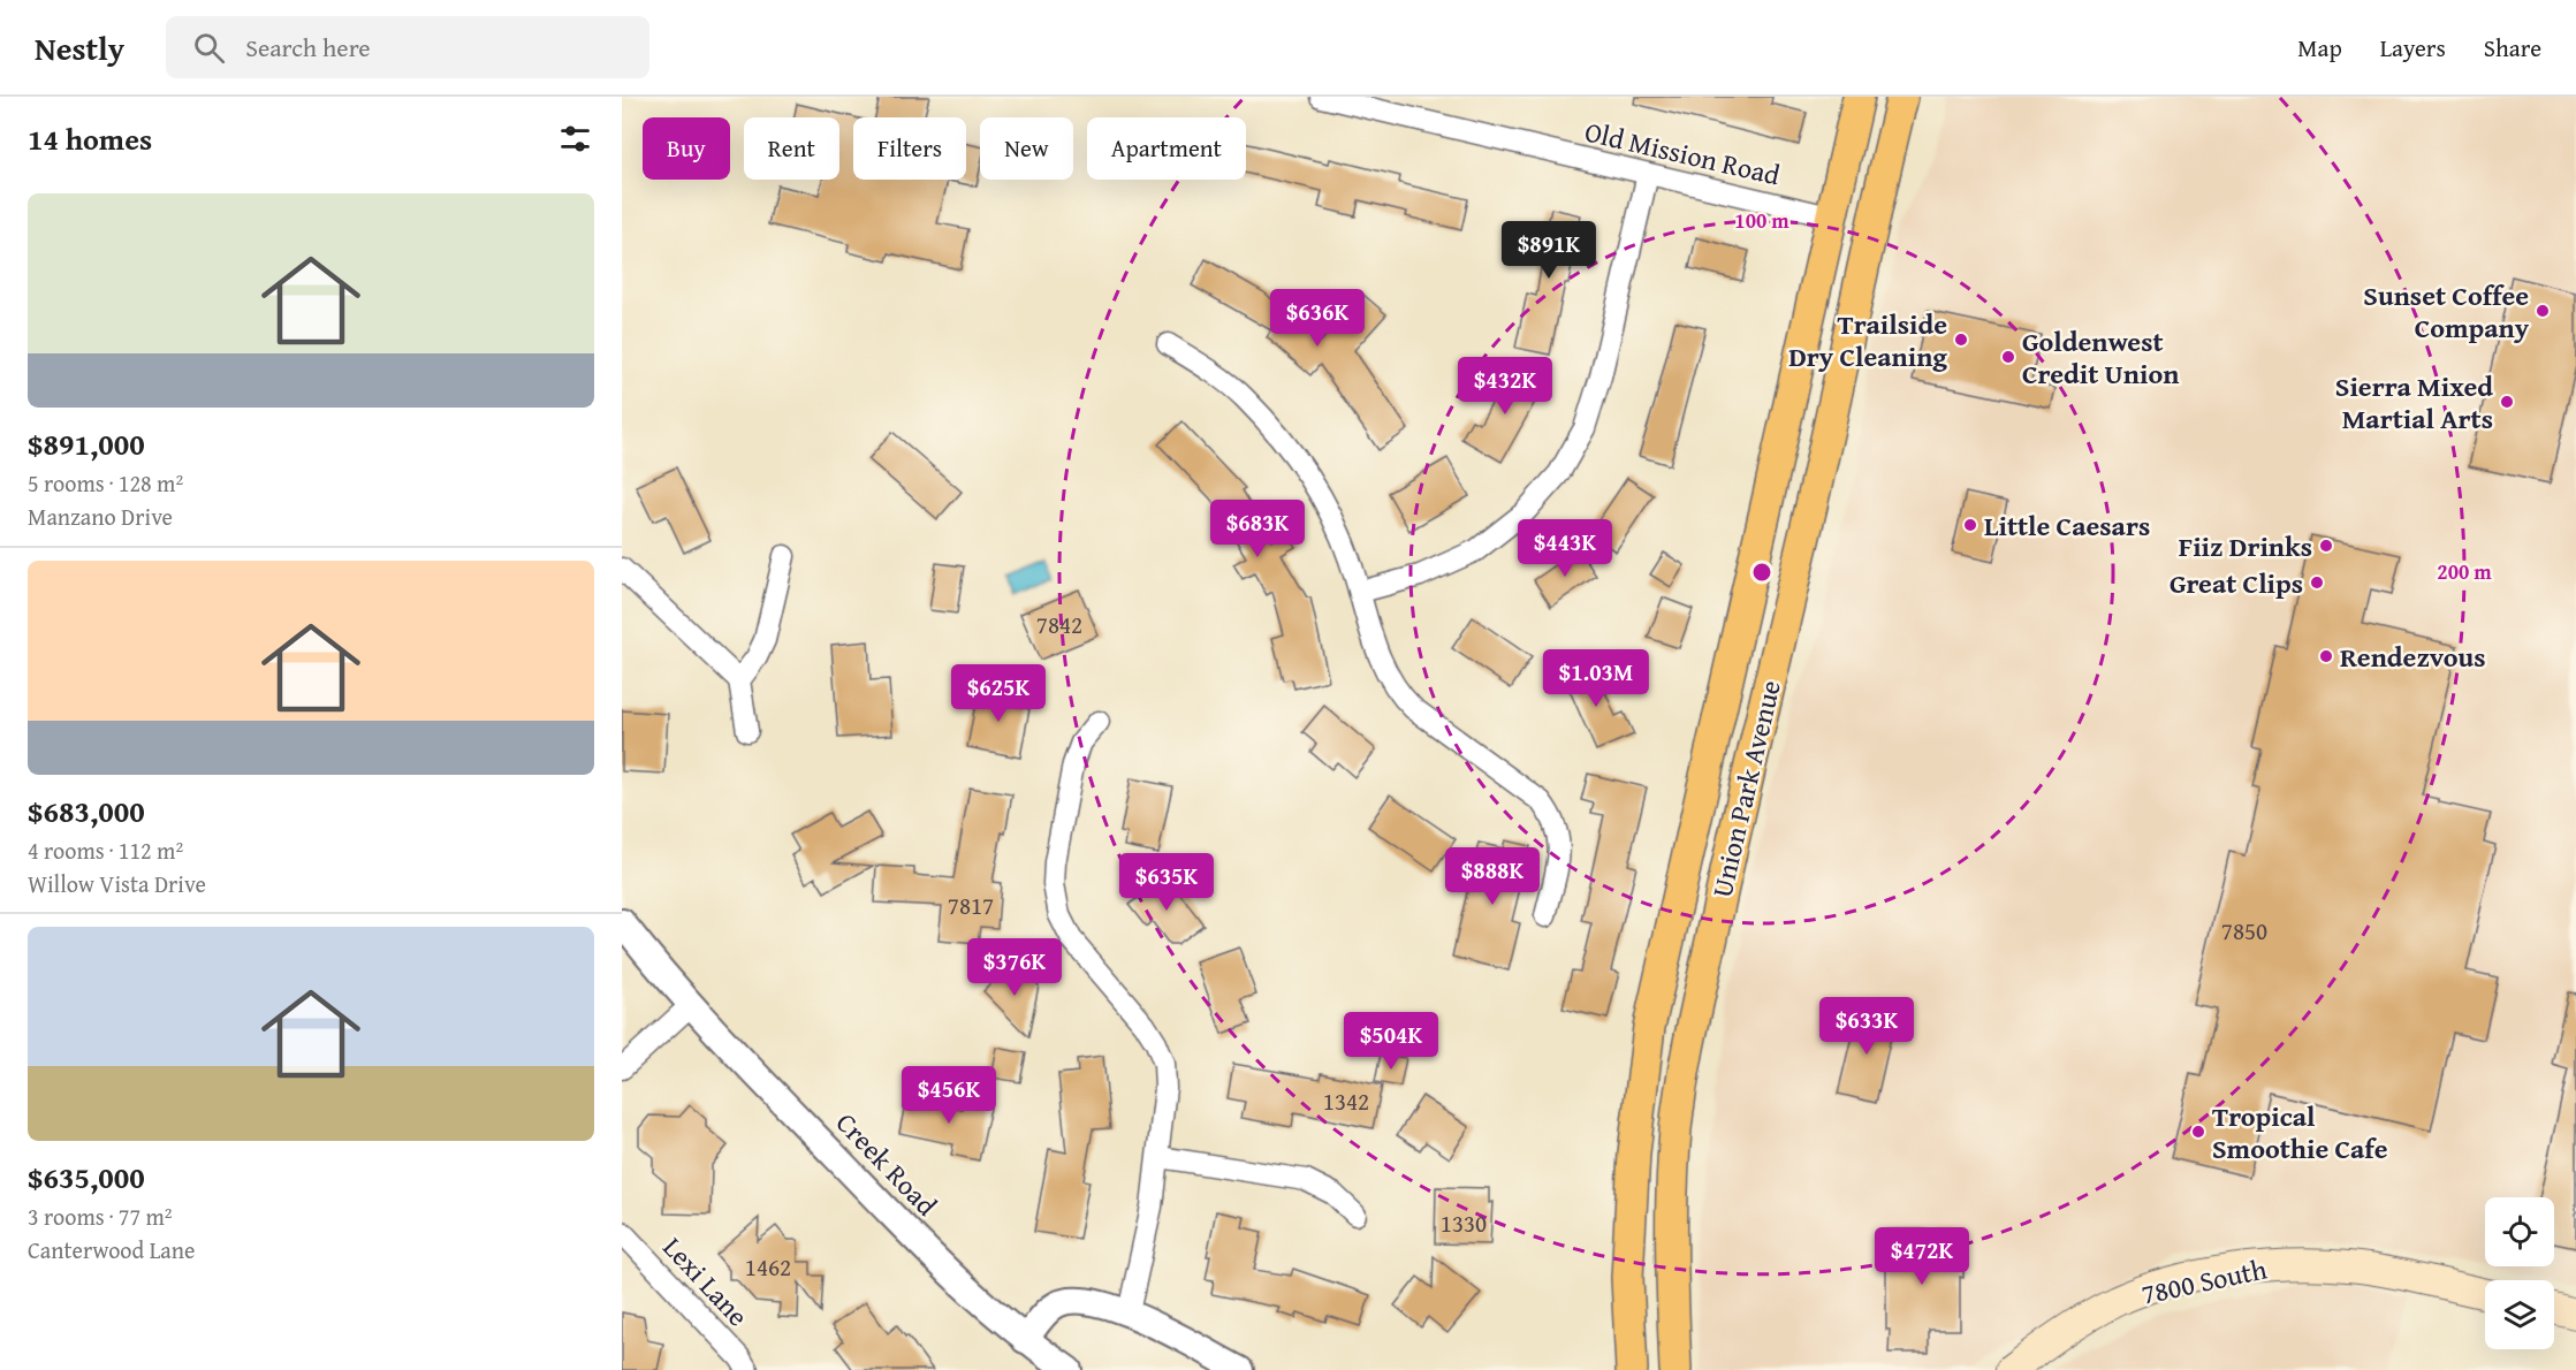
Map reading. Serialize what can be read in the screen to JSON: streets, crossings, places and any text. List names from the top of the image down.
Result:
{
  "streets": {
    "main road": ["Union Park Avenue", "7800 South"],
    "street": ["Old Mission Road", "Creek Road", "Lexi Lane"]
  },
  "crossings": [
    ["Old Mission Road", "Union Park Avenue"]
  ],
  "places": [
    "Sunset Coffee Company",
    "Trailside Dry Cleaning",
    "Goldenwest Credit Union",
    "Sierra Mixed Martial Arts",
    "Little Caesars",
    "Fiiz Drinks",
    "Great Clips",
    "Rendezvous",
    "Tropical Smoothie Cafe"
  ],
  "house_numbers": [
    "7842",
    "7817",
    "7850",
    "1342",
    "1330",
    "1462"
  ],
  "page": {
    "header": "Nestly",
    "search": "Search here",
    "nav": ["Map", "Layers", "Share"],
    "heading": "14 homes",
    "chip": [
      "Buy",
      "Rent",
      "Filters",
      "New",
      "Apartment"
    ],
    "list": [
      {
        "name": "$891,000",
        "note": "5 rooms · 128 m² · Manzano Drive"
      },
      {
        "name": "$683,000",
        "note": "4 rooms · 112 m² · Willow Vista Drive"
      },
      {
        "name": "$635,000",
        "note": "3 rooms · 77 m² · Canterwood Lane"
      }
    ],
    "price": [
      "$891K",
      "$636K",
      "$432K",
      "$683K",
      "$443K",
      "$1.03M",
      "$625K",
      "$888K",
      "$635K",
      "$376K",
      "$633K",
      "$504K",
      "$456K",
      "$472K"
    ]
  },
  "rings": ["100 m", "200 m"]
}
